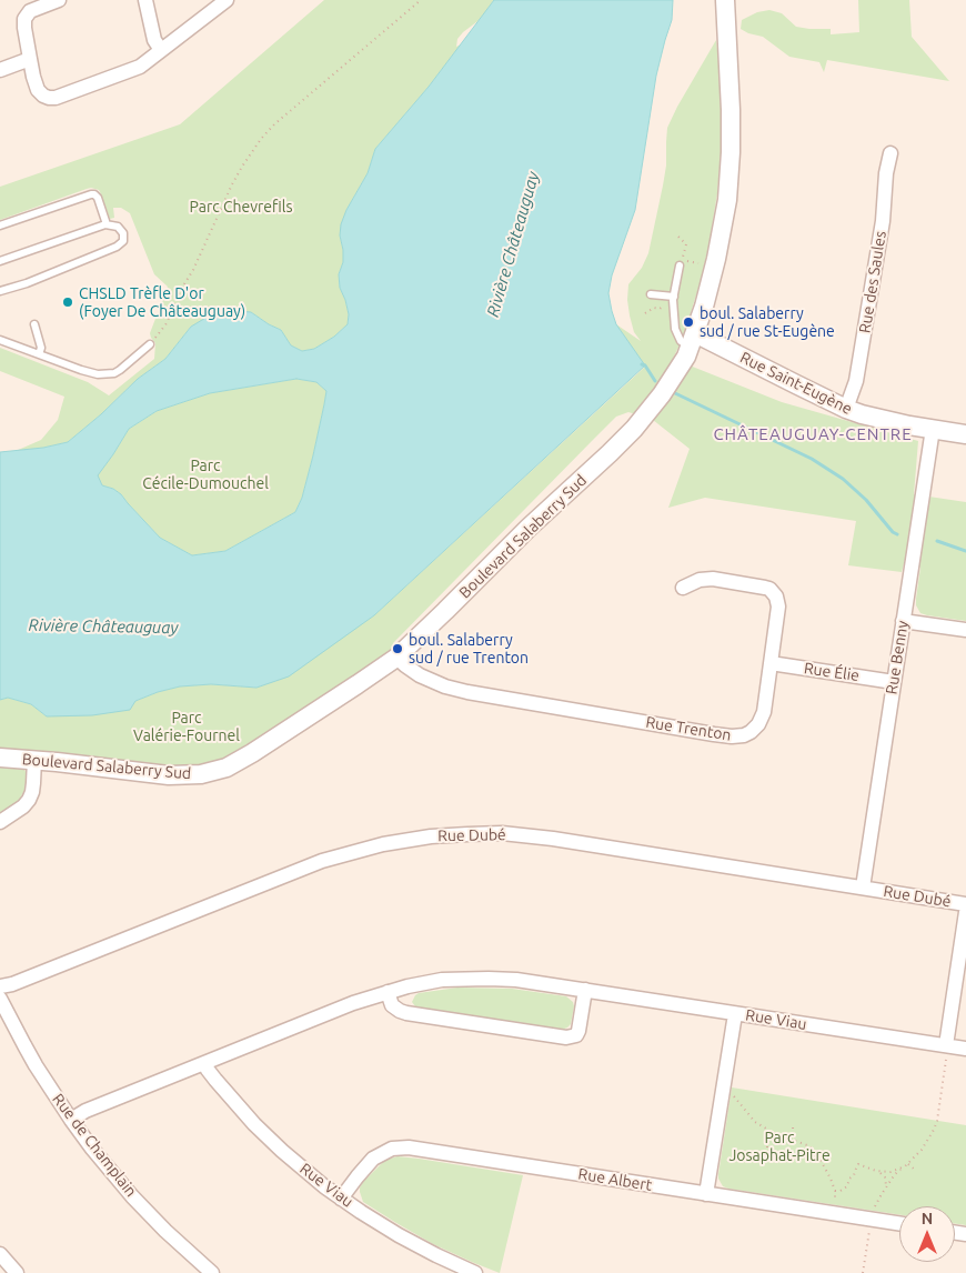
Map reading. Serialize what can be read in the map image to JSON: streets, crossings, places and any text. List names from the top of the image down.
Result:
{
  "streets": {
    "street": [
      "Rue des Saules",
      "Rue Saint-Eugène",
      "Boulevard Salaberry Sud",
      "Rue Benny",
      "Rue Élie",
      "Rue Trenton",
      "Rue Dubé",
      "Rue Viau",
      "Rue de Champlain",
      "Rue Albert"
    ]
  },
  "crossings": [
    ["Rue des Saules", "Rue Saint-Eugène"],
    ["Rue Saint-Eugène", "Boulevard Salaberry Sud"],
    ["Rue Saint-Eugène", "Rue Benny"],
    ["Boulevard Salaberry Sud", "Rue Trenton"],
    ["Rue Benny", "Rue Élie"],
    ["Rue Benny", "Rue Dubé"],
    ["Rue Élie", "Rue Trenton"],
    ["Rue Viau", "Rue de Champlain"],
    ["Rue Viau", "Rue Albert"]
  ],
  "districts": ["CHÂTEAUGUAY-CENTRE"],
  "water": ["Rivière Châteauguay"],
  "parks": [
    "Parc Chevrefils",
    "Parc Cécile-Dumouchel",
    "Parc Valérie-Fournel",
    "Parc Josaphat-Pitre"
  ],
  "places": ["CHSLD Trèfle D'or (Foyer De Châteauguay)", "boul. Salaberry sud / rue St-Eugène", "boul. Salaberry sud / rue Trenton"],
  "north": "top"
}
